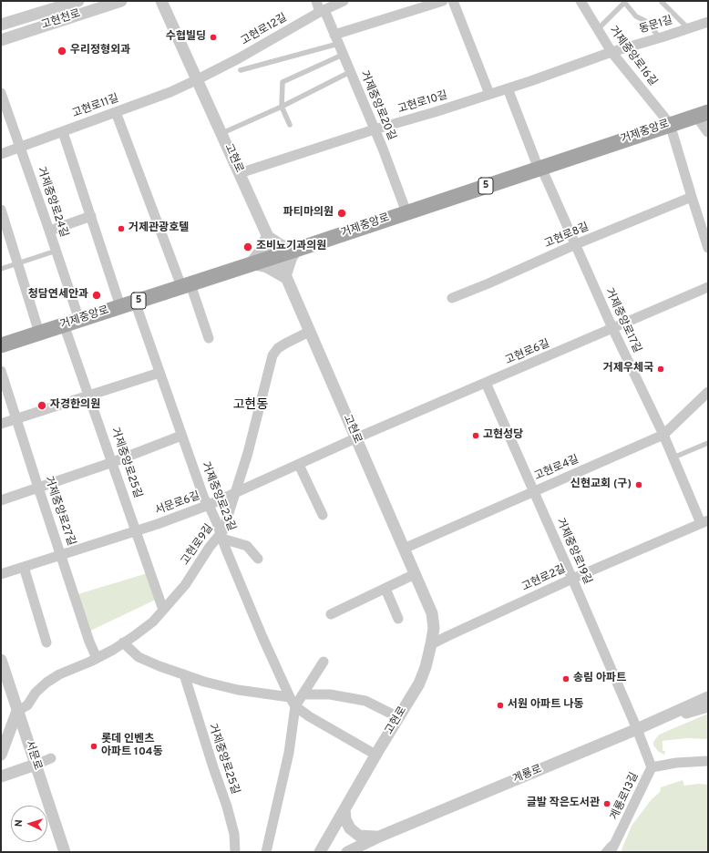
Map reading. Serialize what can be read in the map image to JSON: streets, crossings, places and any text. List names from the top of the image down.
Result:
{
  "streets": {
    "main road": ["거제중앙로", "5"],
    "street": [
      "고현천로",
      "동문1길",
      "고현로12길",
      "거제중앙로16길",
      "고현로10길",
      "거제중앙로20길",
      "고현로11길",
      "고현로",
      "거제중앙로24길",
      "고현로8길",
      "거제중앙로17길",
      "고현로6길",
      "거제중앙로25길",
      "고현로4길",
      "거제중앙로23길",
      "서문로6길",
      "거제중앙로27길",
      "고현로9길",
      "거제중앙로19길",
      "고현로2길",
      "서문로",
      "계룡로",
      "계룡로13길"
    ]
  },
  "crossings": [
    ["동문1길", "거제중앙로16길"],
    ["동문1길", "고현로10길"],
    ["고현로12길", "거제중앙로20길"],
    ["고현로12길", "고현로11길"],
    ["고현로12길", "고현로"],
    ["거제중앙로16길", "고현로10길"],
    ["거제중앙로16길", "거제중앙로"],
    ["고현로10길", "거제중앙로20길"],
    ["고현로10길", "고현로"],
    ["고현로10길", "거제중앙로17길"],
    ["거제중앙로20길", "거제중앙로"],
    ["고현로11길", "고현로"],
    ["고현로11길", "거제중앙로24길"],
    ["고현로11길", "거제중앙로23길"],
    ["거제중앙로", "고현로"],
    ["거제중앙로", "거제중앙로24길"],
    ["거제중앙로", "거제중앙로17길"],
    ["거제중앙로", "거제중앙로25길"],
    ["거제중앙로", "거제중앙로23길"],
    ["고현로", "고현로6길"],
    ["고현로", "고현로4길"],
    ["고현로", "거제중앙로23길"],
    ["고현로", "서문로6길"],
    ["고현로", "고현로9길"],
    ["고현로", "고현로2길"],
    ["고현로8길", "거제중앙로17길"],
    ["거제중앙로17길", "고현로6길"],
    ["거제중앙로17길", "고현로4길"],
    ["거제중앙로17길", "고현로2길"],
    ["고현로6길", "서문로6길"],
    ["고현로6길", "거제중앙로19길"],
    ["거제중앙로25길", "거제중앙로23길"],
    ["거제중앙로25길", "서문로6길"],
    ["거제중앙로25길", "고현로9길"],
    ["고현로4길", "거제중앙로19길"],
    ["거제중앙로23길", "서문로6길"],
    ["거제중앙로23길", "고현로9길"],
    ["서문로6길", "거제중앙로27길"],
    ["서문로6길", "고현로9길"],
    ["거제중앙로27길", "고현로9길"],
    ["고현로9길", "서문로"],
    ["거제중앙로19길", "고현로2길"],
    ["거제중앙로19길", "계룡로"],
    ["거제중앙로19길", "계룡로13길"],
    ["계룡로", "계룡로13길"]
  ],
  "districts": ["고현동"],
  "places": [
    "수협빌딩",
    "우리정형외과",
    "파티마의원",
    "거제관광호텔",
    "조비뇨기과의원",
    "청담연세안과",
    "거제우체국",
    "자경한의원",
    "고현성당",
    "신현교회 (구)",
    "송림 아파트",
    "서원 아파트 나동",
    "롯데 인벤츠 아파트 104동",
    "글발 작은도서관"
  ],
  "north": "left"
}
